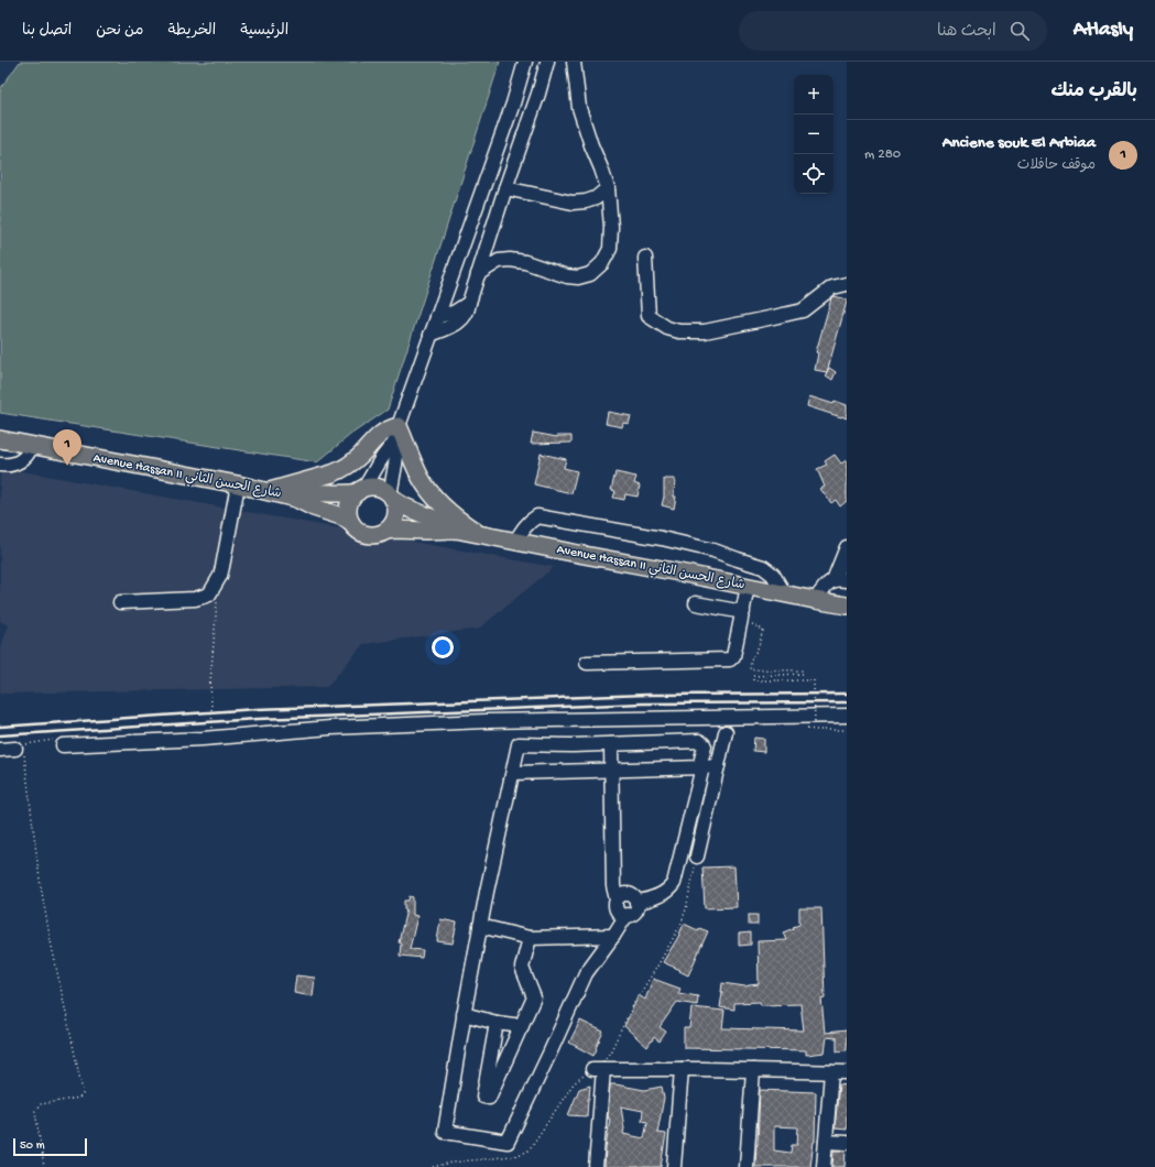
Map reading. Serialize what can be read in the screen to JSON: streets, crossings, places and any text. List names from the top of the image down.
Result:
{
  "streets": {
    "main road": ["Avenue Hassan II شارع الحسن الثاني"]
  },
  "scale_bar": "50 m",
  "page": {
    "header": "Atlasly",
    "search": "ابحث هنا",
    "nav": [
      "الرئيسية",
      "الخريطة",
      "من نحن",
      "اتصل بنا"
    ],
    "heading": "بالقرب منك",
    "map_buttons": ["+", "−"],
    "list": [
      {
        "mark": "1",
        "name": "Anciene souk El Arbiaa",
        "note": "موقف حافلات",
        "value": "280 m"
      }
    ],
    "pins": "1",
    "scale": "50 m"
  }
}
